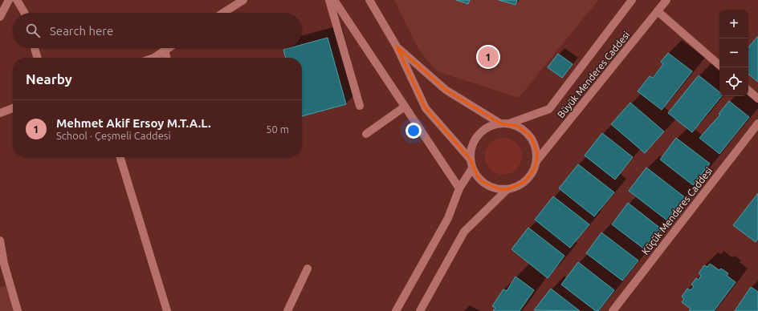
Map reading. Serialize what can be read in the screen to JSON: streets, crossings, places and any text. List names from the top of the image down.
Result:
{
  "streets": {
    "street": ["Büyük Menderes Caddesi", "Küçük Menderes Caddesi"]
  },
  "page": {
    "map_buttons": ["+", "−"],
    "search": "Search here",
    "pins": "1",
    "heading": "Nearby",
    "list": [
      {
        "mark": "1",
        "name": "Mehmet Akif Ersoy M.T.A.L.",
        "note": "School · Çeşmeli Caddesi",
        "value": "50 m"
      }
    ]
  }
}
